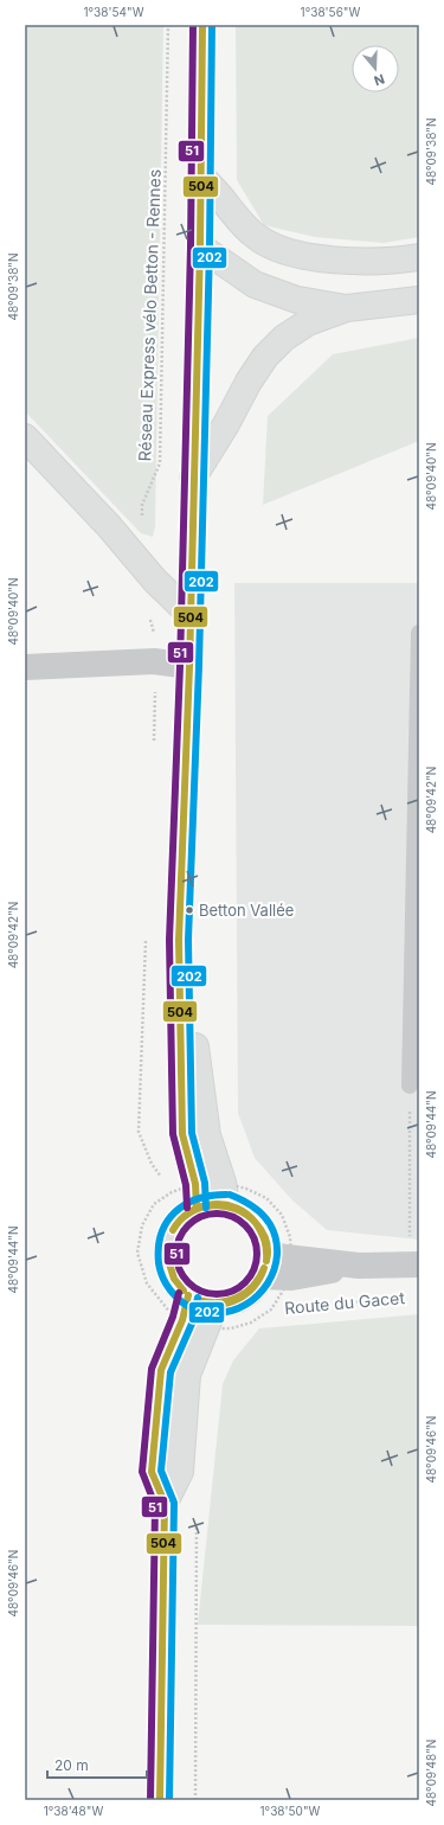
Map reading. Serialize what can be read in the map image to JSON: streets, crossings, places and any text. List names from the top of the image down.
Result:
{
  "streets": {
    "street": ["Route du Gacet"],
    "path": ["Réseau Express vélo Betton - Rennes"]
  },
  "places": ["Betton Vallée"],
  "lines": ["transit line 504", "transit line 202", "transit line 51"],
  "scale_bar": "20 m",
  "north": "bottom",
  "coordinates": [
    "1°38'54\"W",
    "1°38'56\"W",
    "48°09'38\"N",
    "48°09'40\"N",
    "48°09'42\"N",
    "48°09'44\"N",
    "48°09'46\"N",
    "48°09'48\"N",
    "1°38'48\"W",
    "1°38'50\"W"
  ]
}
